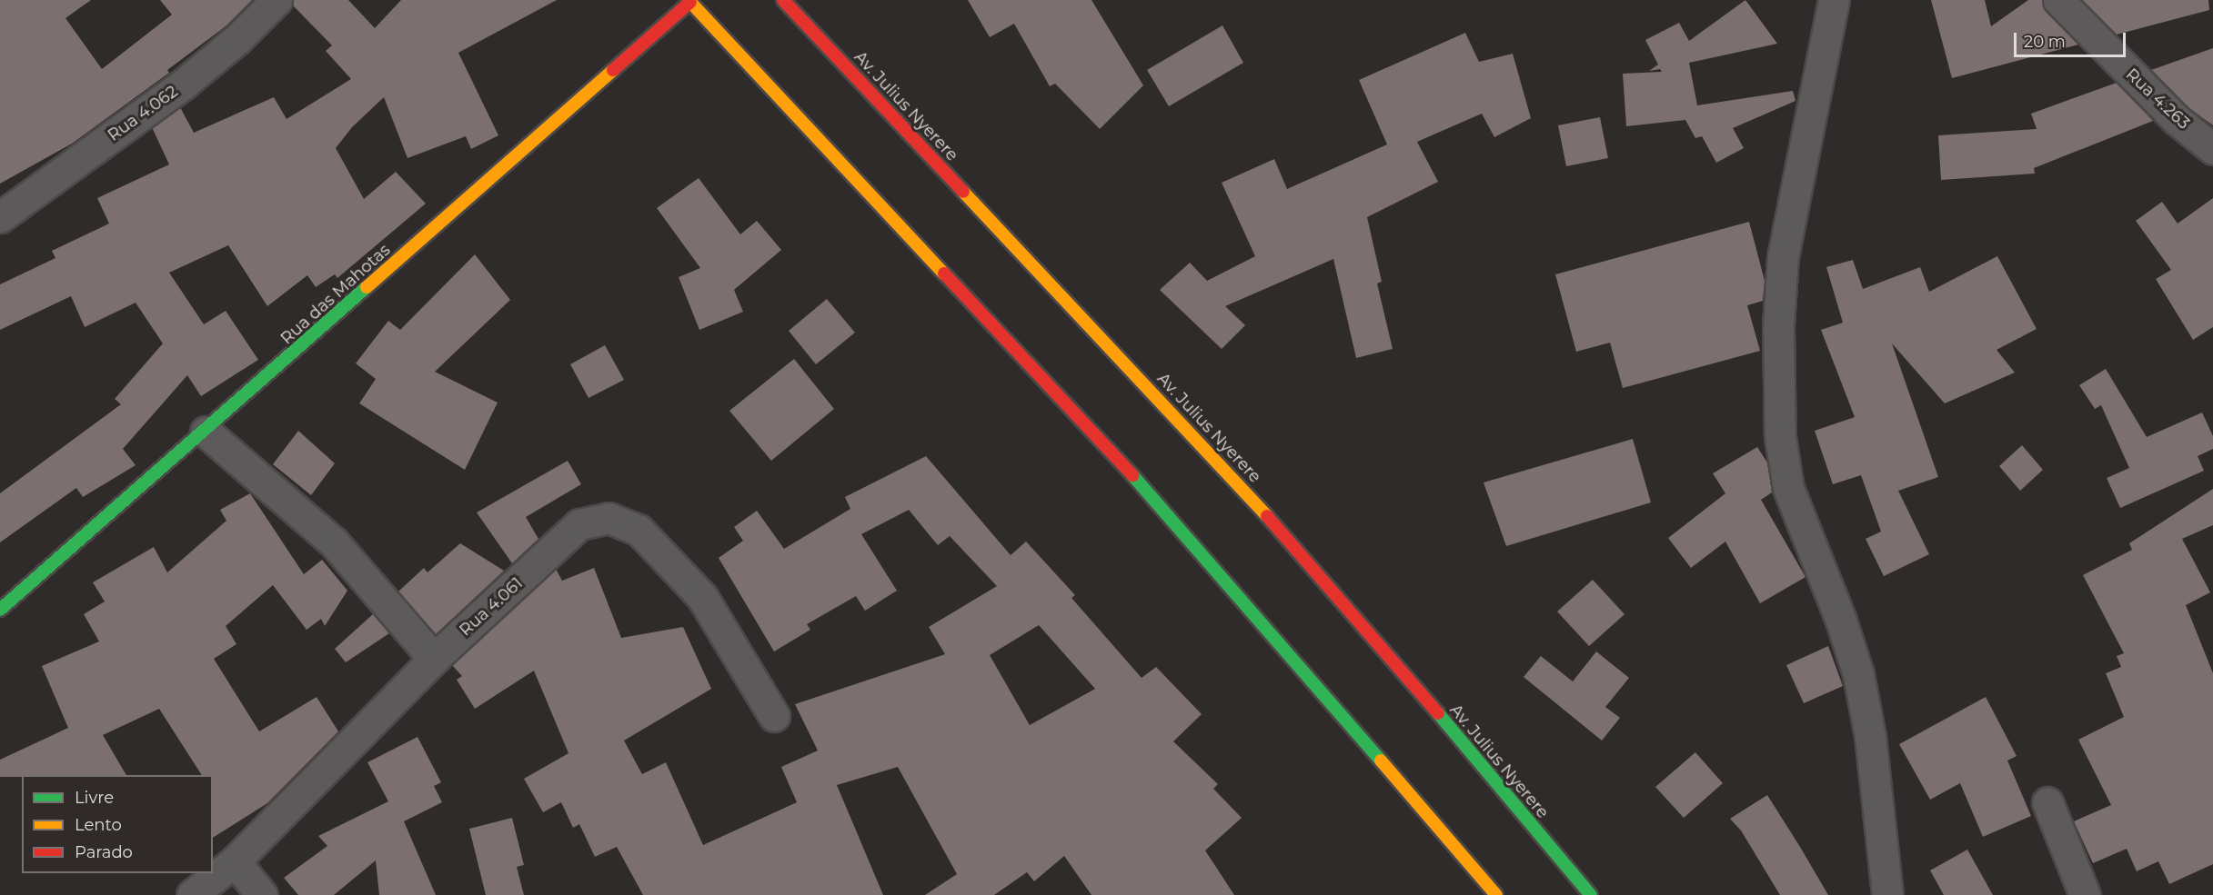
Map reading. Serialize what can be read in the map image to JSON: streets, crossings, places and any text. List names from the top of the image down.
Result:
{
  "streets": {
    "main road": ["Av. Julius Nyerere", "Rua das Mahotas"],
    "street": ["Rua 4.263", "Rua 4.062", "Rua 4.061"]
  },
  "legend": ["Livre", "Lento", "Parado"],
  "scale_bar": "20 m"
}
